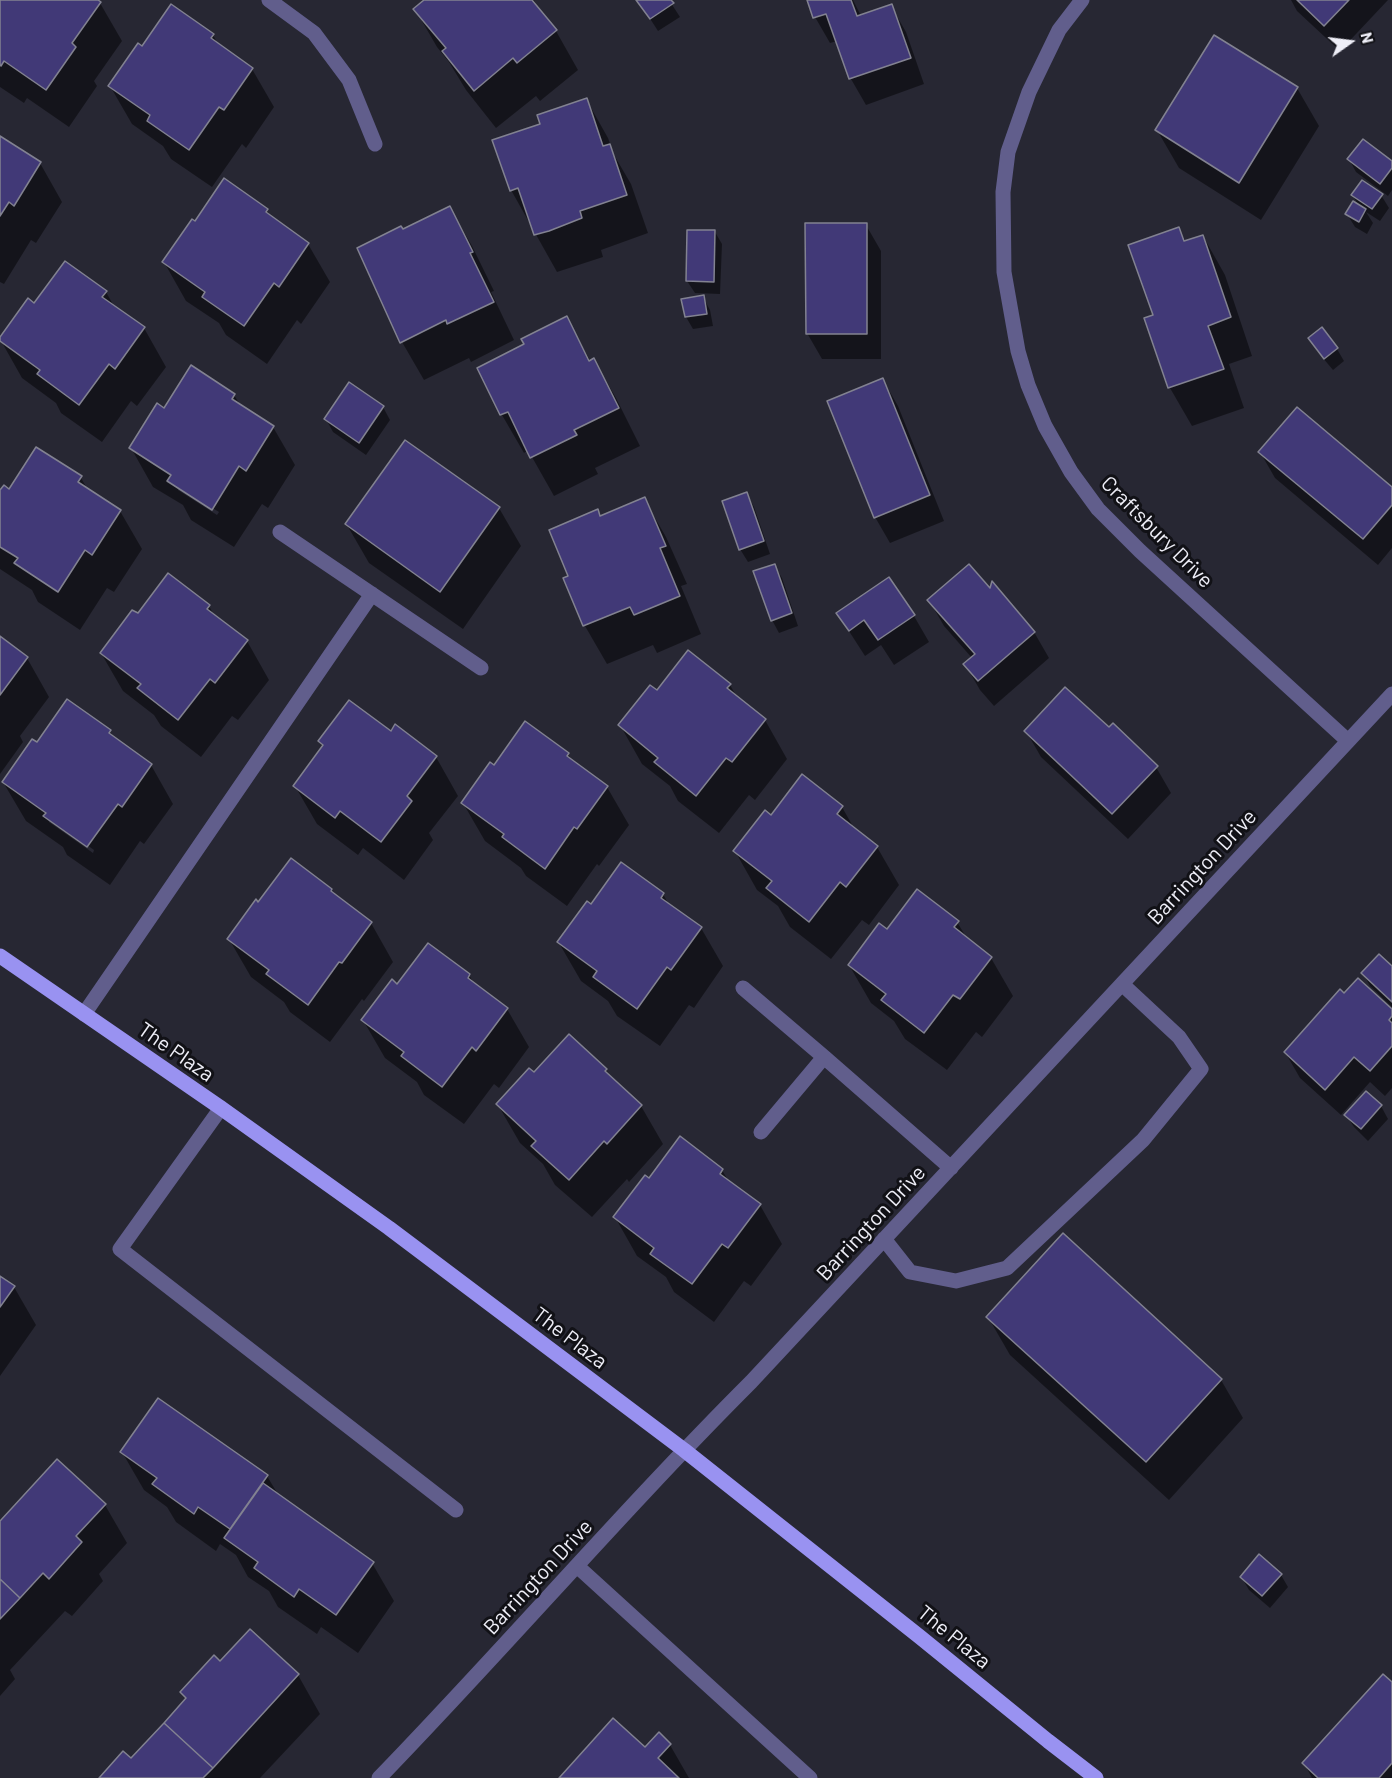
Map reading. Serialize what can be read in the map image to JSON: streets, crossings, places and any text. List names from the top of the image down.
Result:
{
  "streets": {
    "main road": ["The Plaza"],
    "street": ["Craftsbury Drive", "Barrington Drive"]
  },
  "crossings": [
    ["Craftsbury Drive", "Barrington Drive"],
    ["Barrington Drive", "The Plaza"]
  ],
  "north": "right"
}
